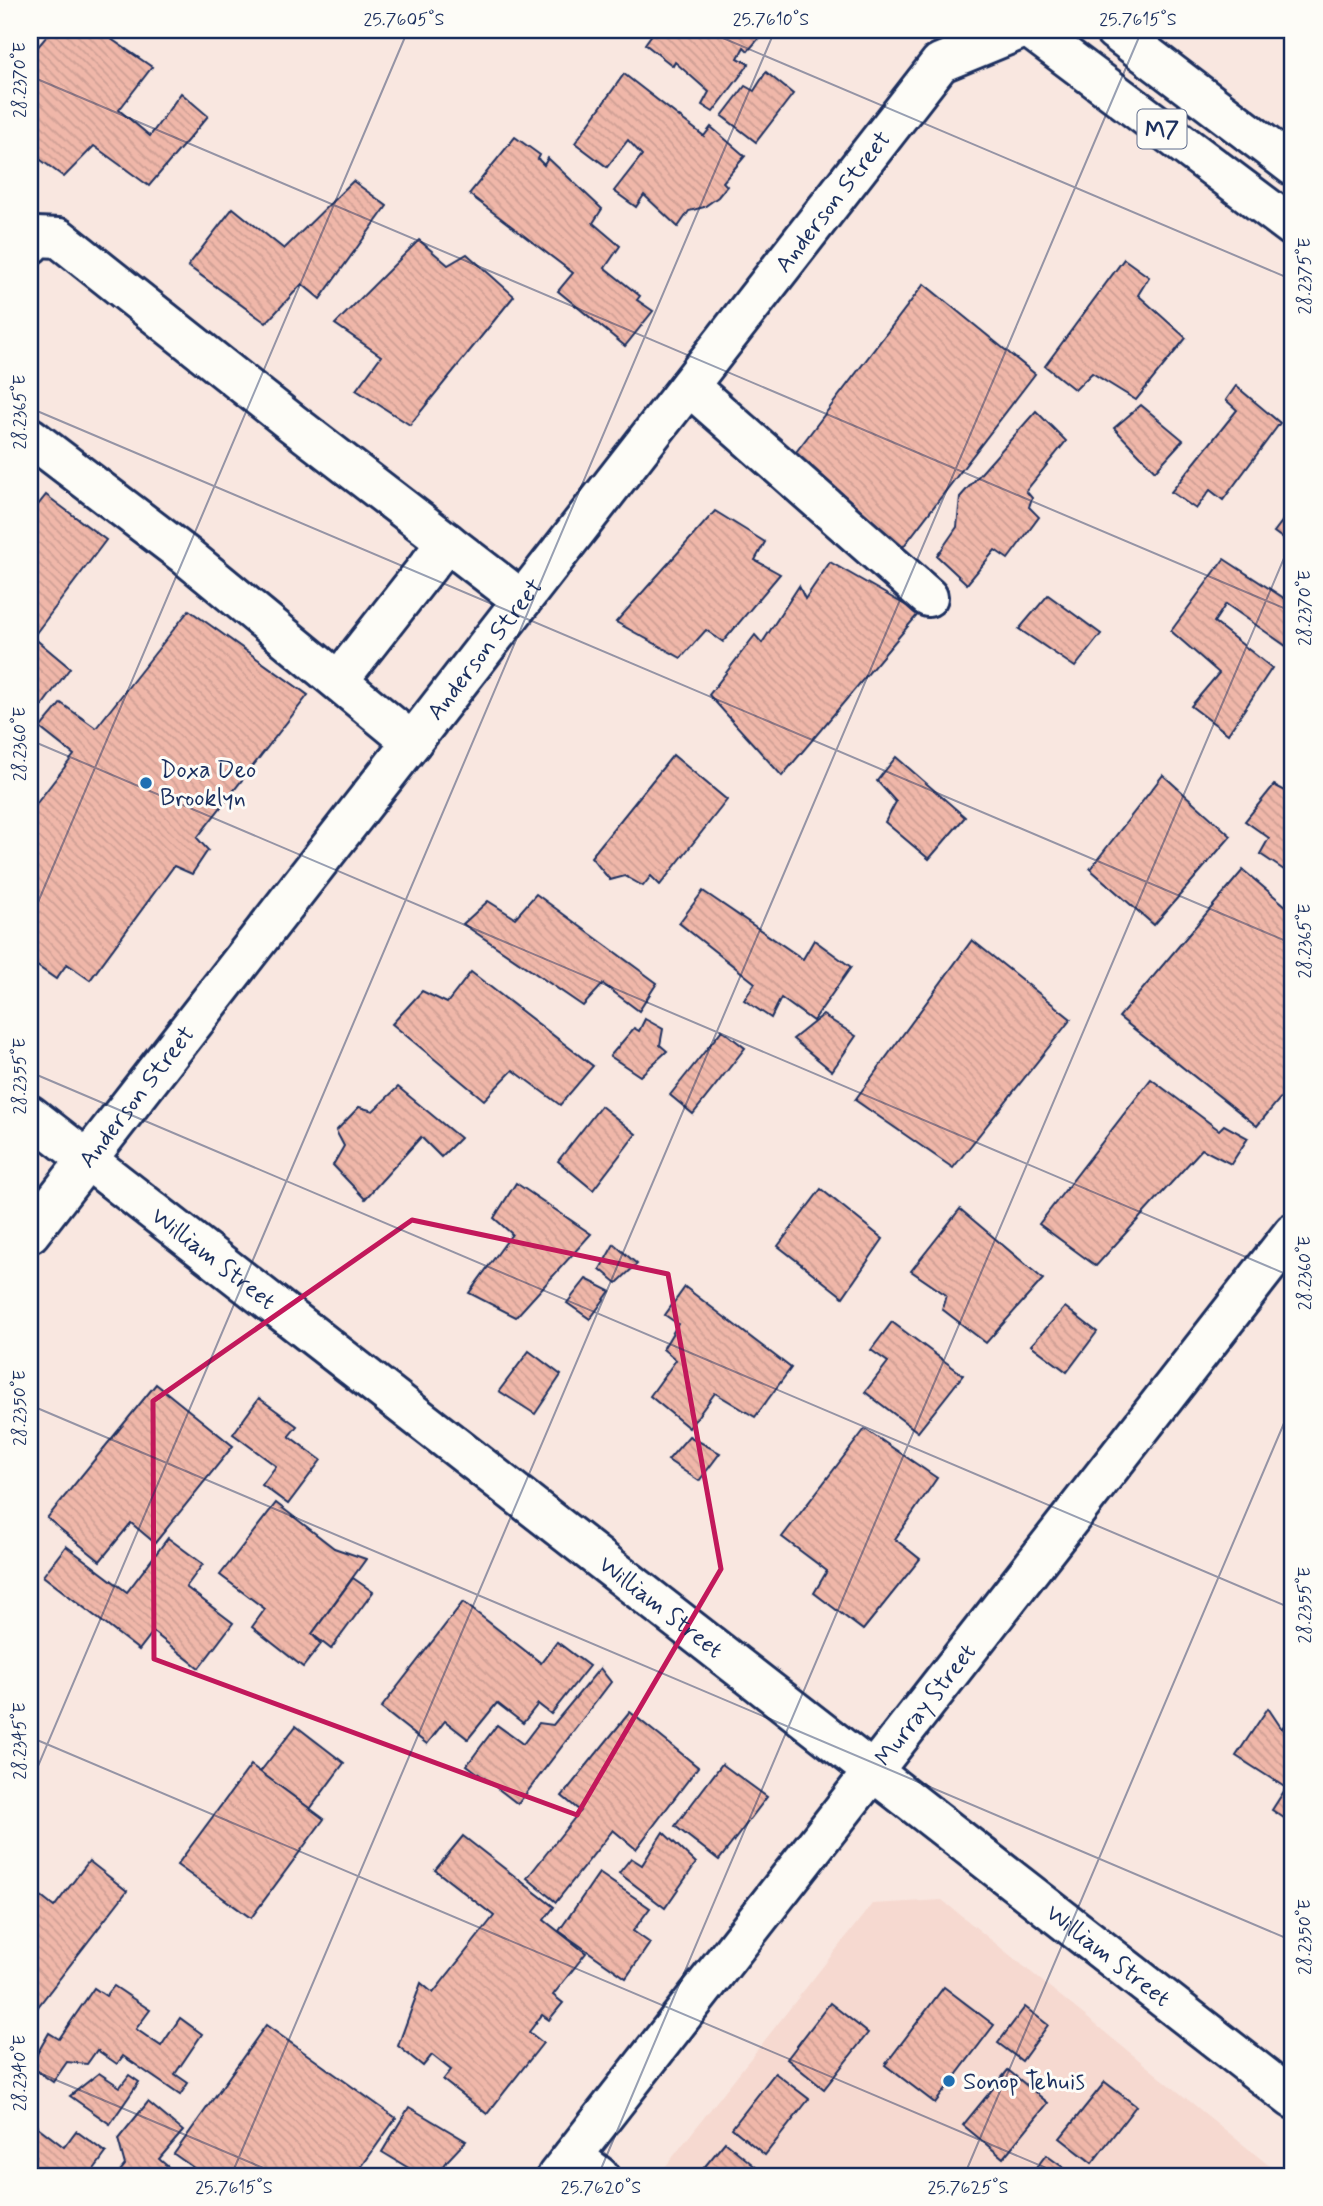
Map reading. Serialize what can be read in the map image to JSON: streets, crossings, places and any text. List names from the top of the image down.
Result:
{
  "streets": {
    "street": [
      "M7",
      "Anderson Street",
      "William Street",
      "Murray Street"
    ]
  },
  "crossings": [
    ["Anderson Street", "William Street"],
    ["William Street", "Murray Street"]
  ],
  "places": ["Doxa Deo Brooklyn", "Sonop Tehuis"],
  "coordinates": [
    "25.7605°S",
    "25.7610°S",
    "25.7615°S",
    "28.2370°E",
    "28.2375°E",
    "28.2365°E",
    "28.2360°E",
    "28.2355°E",
    "28.2350°E",
    "28.2345°E",
    "28.2340°E",
    "25.7620°S",
    "25.7625°S"
  ]
}
